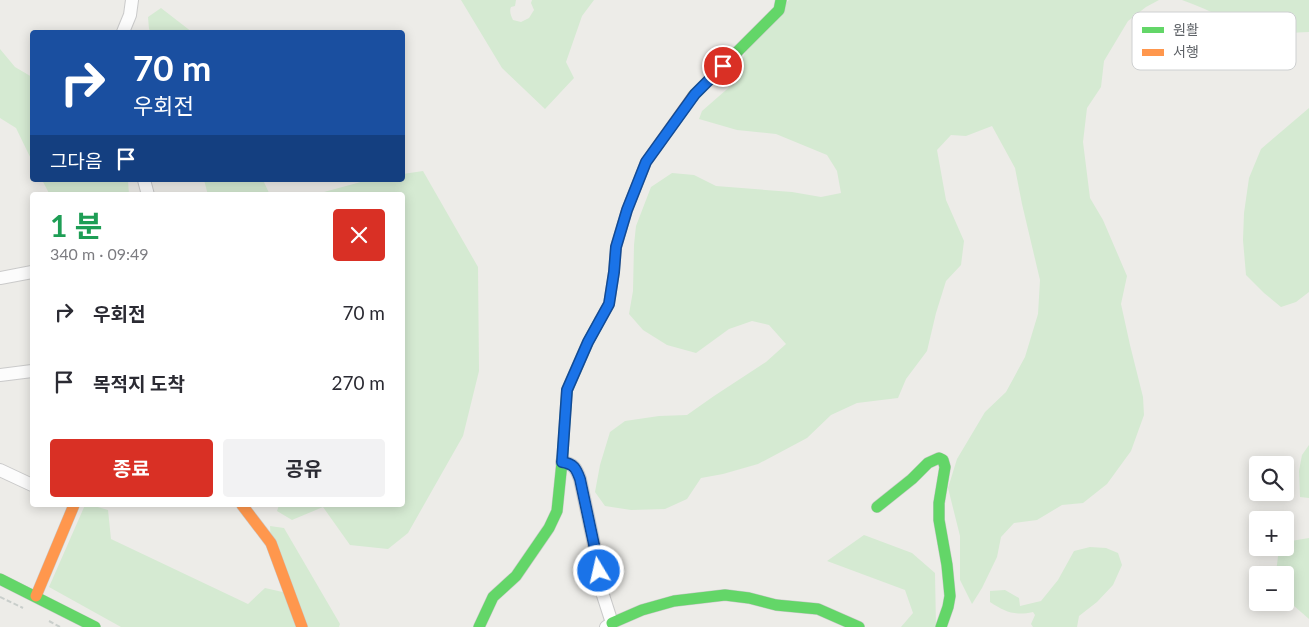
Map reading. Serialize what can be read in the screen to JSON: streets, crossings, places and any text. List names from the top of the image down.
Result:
{
  "legend": ["원활", "서행"],
  "page": {
    "turn": ["70 m", "우회전"],
    "then": "그다음",
    "heading": ["1 분", "340 m · 09:49"],
    "list": [
      {
        "name": "우회전",
        "value": "70 m"
      },
      {
        "name": "목적지 도착",
        "value": "270 m"
      }
    ],
    "buttons": ["종료", "공유"],
    "map_buttons": ["+", "−"]
  }
}
